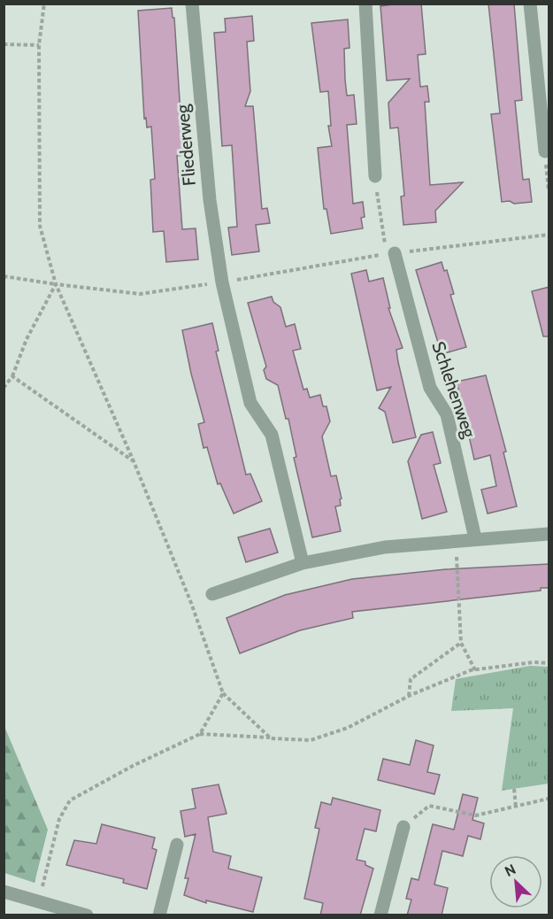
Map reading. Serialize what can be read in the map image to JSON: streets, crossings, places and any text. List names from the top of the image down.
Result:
{
  "streets": {
    "street": ["Fliederweg", "Schlehenweg"]
  },
  "north": "top left"
}
